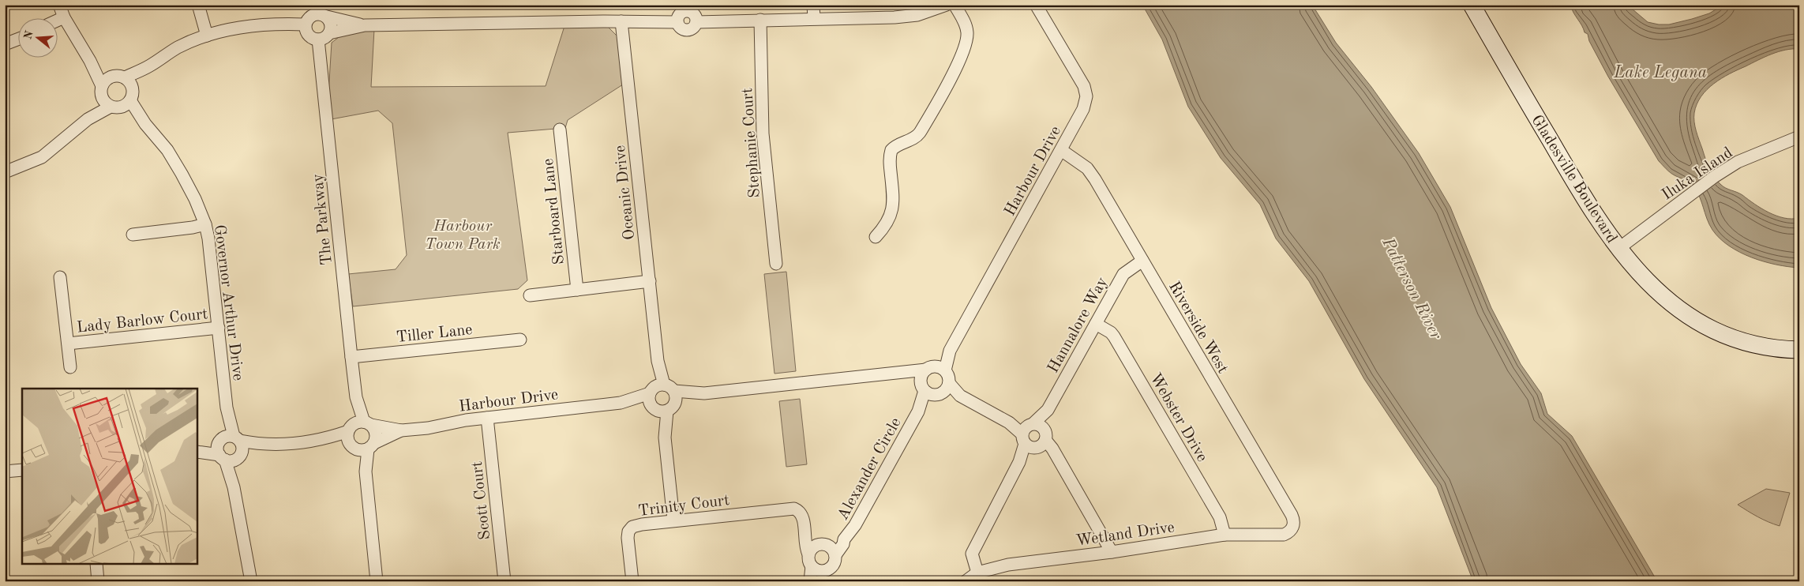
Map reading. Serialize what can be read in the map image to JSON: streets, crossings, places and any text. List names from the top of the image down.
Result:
{
  "streets": {
    "main road": ["Gladesville Boulevard"],
    "street": [
      "Stephanie Court",
      "Harbour Drive",
      "Iluka Island",
      "Oceanic Drive",
      "Starboard Lane",
      "The Parkway",
      "Governor Arthur Drive",
      "Lady Barlow Court",
      "Hannalore Way",
      "Riverside West",
      "Tiller Lane",
      "Webster Drive",
      "Alexander Circle",
      "Scott Court",
      "Trinity Court",
      "Wetland Drive"
    ]
  },
  "crossings": [
    ["Harbour Drive", "Oceanic Drive"],
    ["Harbour Drive", "The Parkway"],
    ["Harbour Drive", "Riverside West"],
    ["Harbour Drive", "Alexander Circle"],
    ["Harbour Drive", "Scott Court"],
    ["Iluka Island", "Gladesville Boulevard"],
    ["The Parkway", "Tiller Lane"],
    ["Governor Arthur Drive", "Lady Barlow Court"],
    ["Hannalore Way", "Riverside West"],
    ["Hannalore Way", "Webster Drive"],
    ["Hannalore Way", "Wetland Drive"],
    ["Riverside West", "Wetland Drive"],
    ["Webster Drive", "Wetland Drive"]
  ],
  "water": ["Lake Legana", "Patterson River"],
  "parks": ["Harbour Town Park"],
  "north": "left"
}
